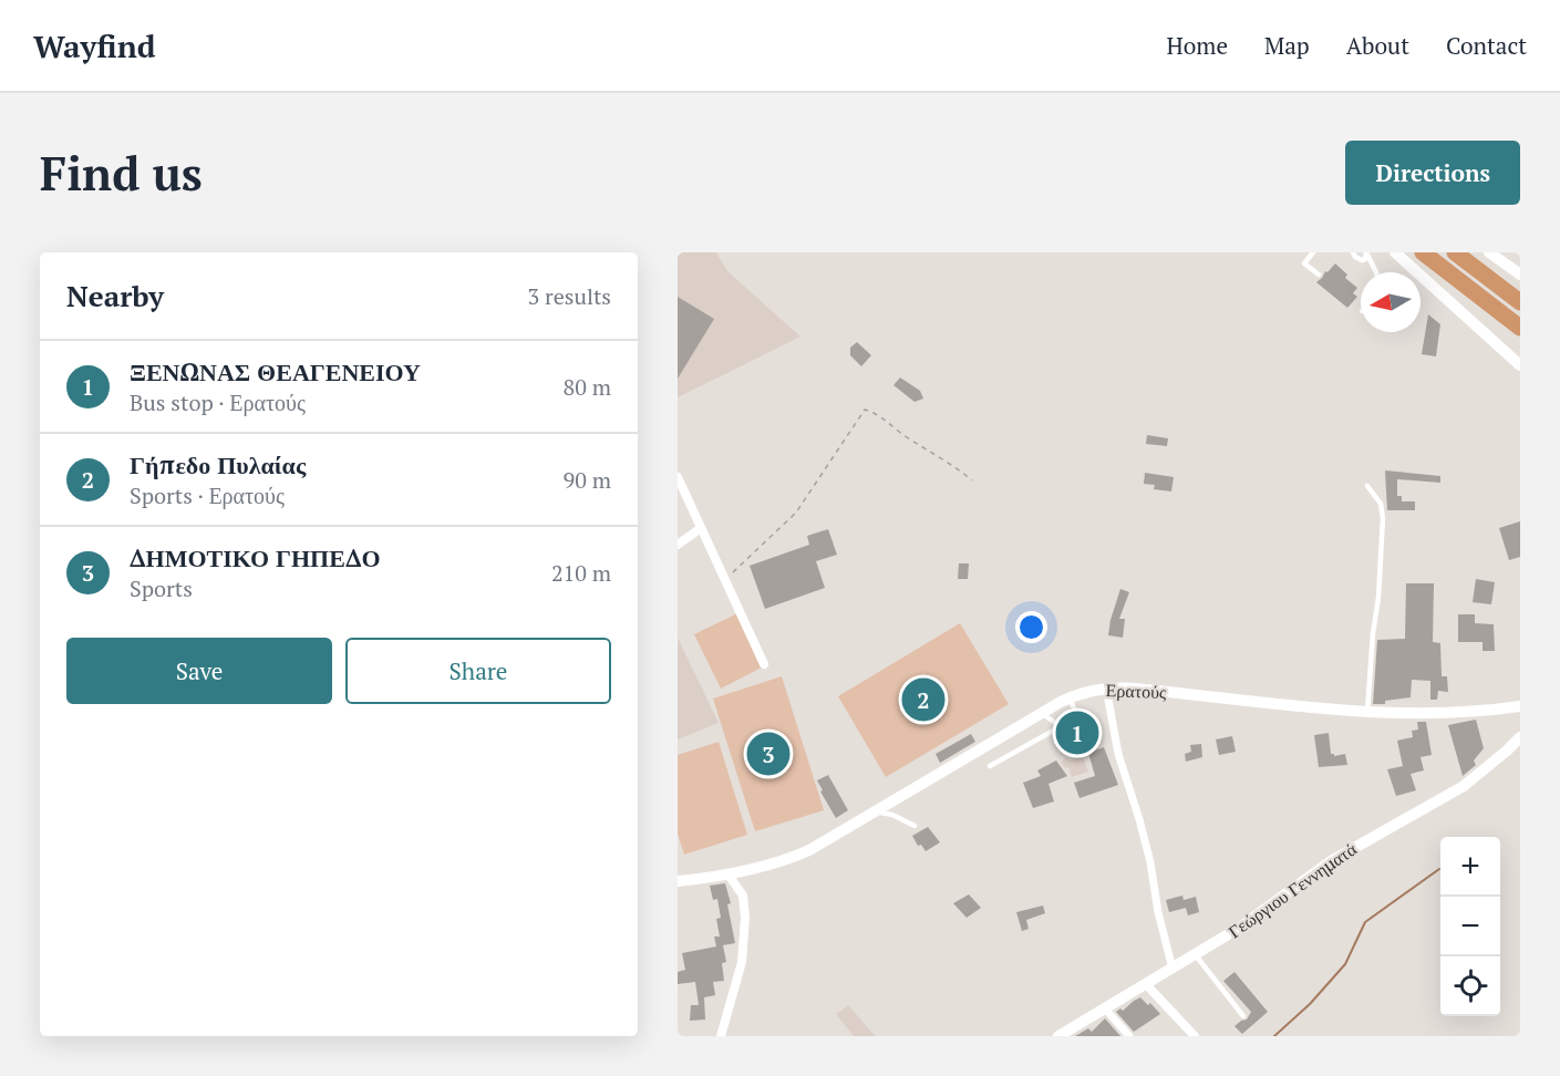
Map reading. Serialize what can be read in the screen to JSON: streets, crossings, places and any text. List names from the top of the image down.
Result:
{
  "streets": {
    "street": ["Ερατούς", "Γεώργιου Γεννηματά"]
  },
  "north": "left",
  "page": {
    "header": "Wayfind",
    "nav": [
      "Home",
      "Map",
      "About",
      "Contact"
    ],
    "buttons": [
      "Directions",
      ["Save", "Share"]
    ],
    "title": "Find us",
    "heading": ["Nearby", "3 results"],
    "list": [
      {
        "mark": "1",
        "name": "ΞΕΝΩΝΑΣ ΘΕΑΓΕΝΕΙΟΥ",
        "note": "Bus stop · Ερατούς",
        "value": "80 m"
      },
      {
        "mark": "2",
        "name": "Γήπεδο Πυλαίας",
        "note": "Sports · Ερατούς",
        "value": "90 m"
      },
      {
        "mark": "3",
        "name": "ΔΗΜΟΤΙΚΟ ΓΗΠΕΔΟ",
        "note": "Sports",
        "value": "210 m"
      }
    ],
    "pins": ["2", "1", "3"],
    "map_buttons": ["+", "−"]
  }
}
